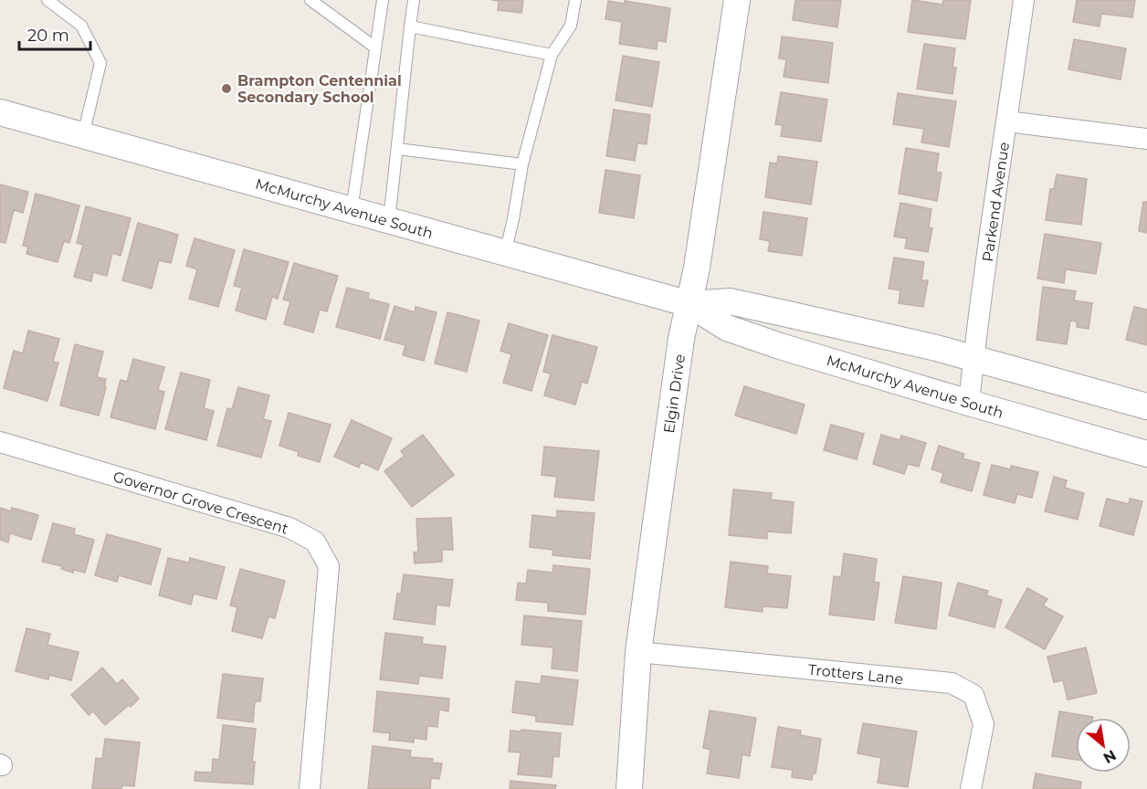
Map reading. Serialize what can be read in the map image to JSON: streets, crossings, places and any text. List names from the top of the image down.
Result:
{
  "streets": {
    "street": [
      "Parkend Avenue",
      "McMurchy Avenue South",
      "Elgin Drive",
      "Governor Grove Crescent",
      "Trotters Lane"
    ]
  },
  "crossings": [
    ["Parkend Avenue", "McMurchy Avenue South"],
    ["McMurchy Avenue South", "Elgin Drive"],
    ["Elgin Drive", "Trotters Lane"]
  ],
  "places": ["Brampton Centennial Secondary School"],
  "scale_bar": "20 m",
  "north": "bottom right"
}
